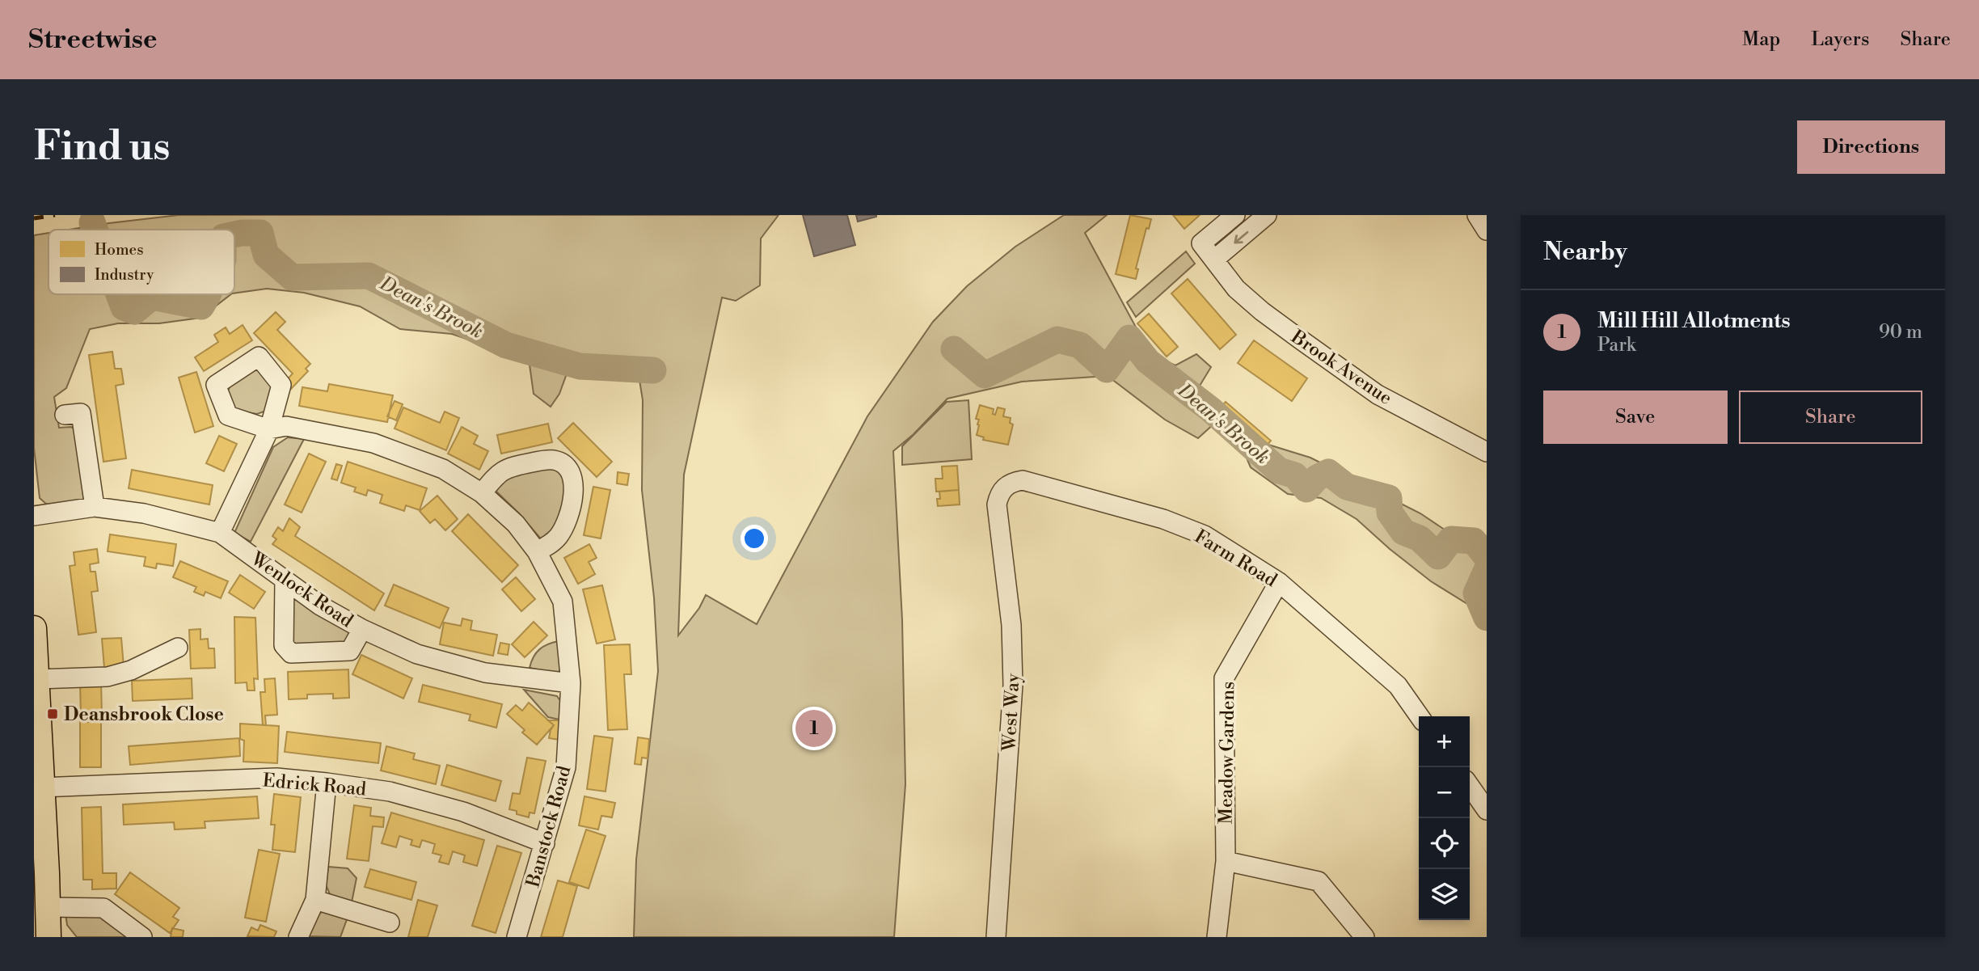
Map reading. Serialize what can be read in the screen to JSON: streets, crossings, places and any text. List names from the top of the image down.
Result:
{
  "streets": {
    "street": [
      "Brook Avenue",
      "Farm Road",
      "Wenlock Road",
      "West Way",
      "Meadow Gardens",
      "Edrick Road",
      "Banstock Road"
    ]
  },
  "crossings": [
    ["Farm Road", "West Way"],
    ["Farm Road", "Meadow Gardens"],
    ["Wenlock Road", "Banstock Road"],
    ["Edrick Road", "Banstock Road"]
  ],
  "water": ["Dean's Brook"],
  "places": {
    "transit": ["Deansbrook Close"]
  },
  "legend": ["Homes", "Industry"],
  "page": {
    "header": "Streetwise",
    "nav": ["Map", "Layers", "Share"],
    "buttons": [
      "Directions",
      ["Save", "Share"]
    ],
    "title": "Find us",
    "heading": "Nearby",
    "list": [
      {
        "mark": "1",
        "name": "Mill Hill Allotments",
        "note": "Park",
        "value": "90 m"
      }
    ],
    "pins": "1",
    "map_buttons": ["+", "−"]
  }
}
